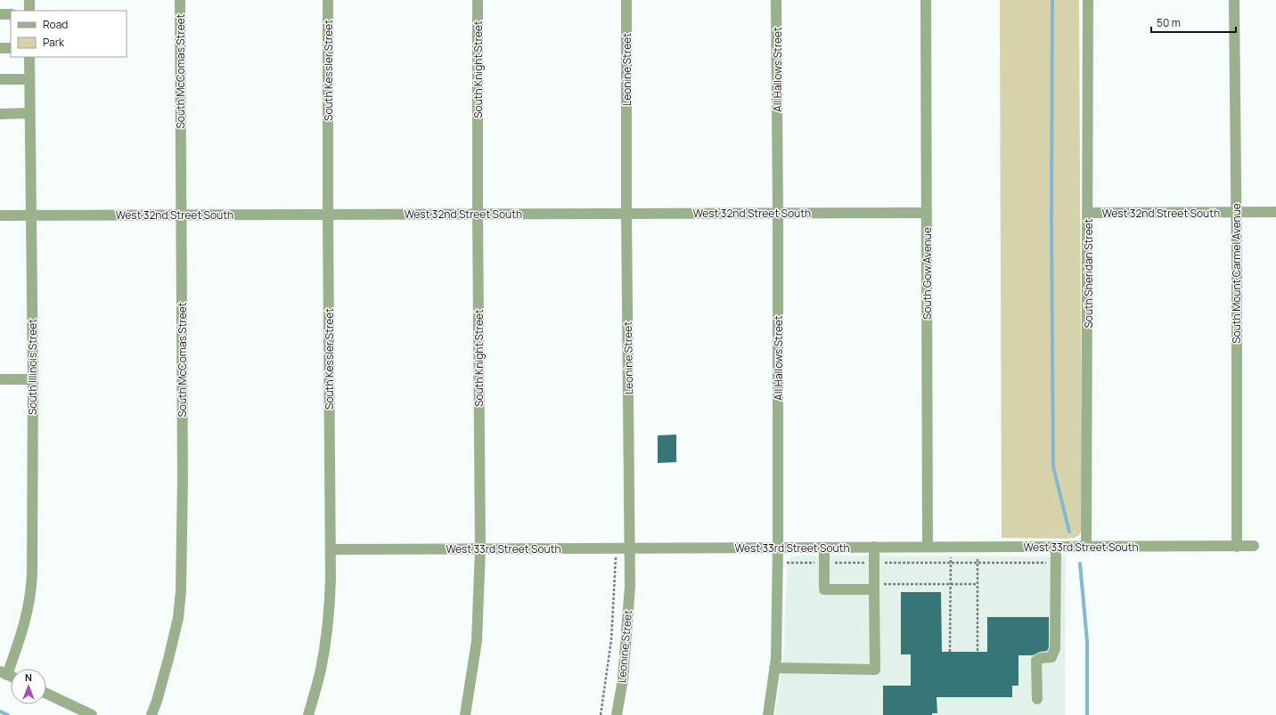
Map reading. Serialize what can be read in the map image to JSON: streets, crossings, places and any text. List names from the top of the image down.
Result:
{
  "streets": {
    "street": [
      "South Knight Street",
      "Leonine Street",
      "All Hallows Street",
      "South Kessler Street",
      "South McComas Street",
      "West 32nd Street South",
      "South Gow Avenue",
      "South Sheridan Street",
      "South Mount Carmel Avenue",
      "South Illinois Street",
      "West 33rd Street South"
    ]
  },
  "crossings": [
    ["South Knight Street", "West 32nd Street South"],
    ["South Knight Street", "West 33rd Street South"],
    ["Leonine Street", "West 32nd Street South"],
    ["Leonine Street", "West 33rd Street South"],
    ["All Hallows Street", "West 32nd Street South"],
    ["All Hallows Street", "West 33rd Street South"],
    ["South Kessler Street", "West 32nd Street South"],
    ["South Kessler Street", "West 33rd Street South"],
    ["South McComas Street", "West 32nd Street South"],
    ["West 32nd Street South", "South Gow Avenue"],
    ["West 32nd Street South", "South Sheridan Street"],
    ["West 32nd Street South", "South Mount Carmel Avenue"],
    ["West 32nd Street South", "South Illinois Street"],
    ["South Gow Avenue", "West 33rd Street South"],
    ["South Sheridan Street", "West 33rd Street South"],
    ["South Mount Carmel Avenue", "West 33rd Street South"]
  ],
  "legend": ["Road", "Park"],
  "scale_bar": "50 m",
  "north": "top"
}
